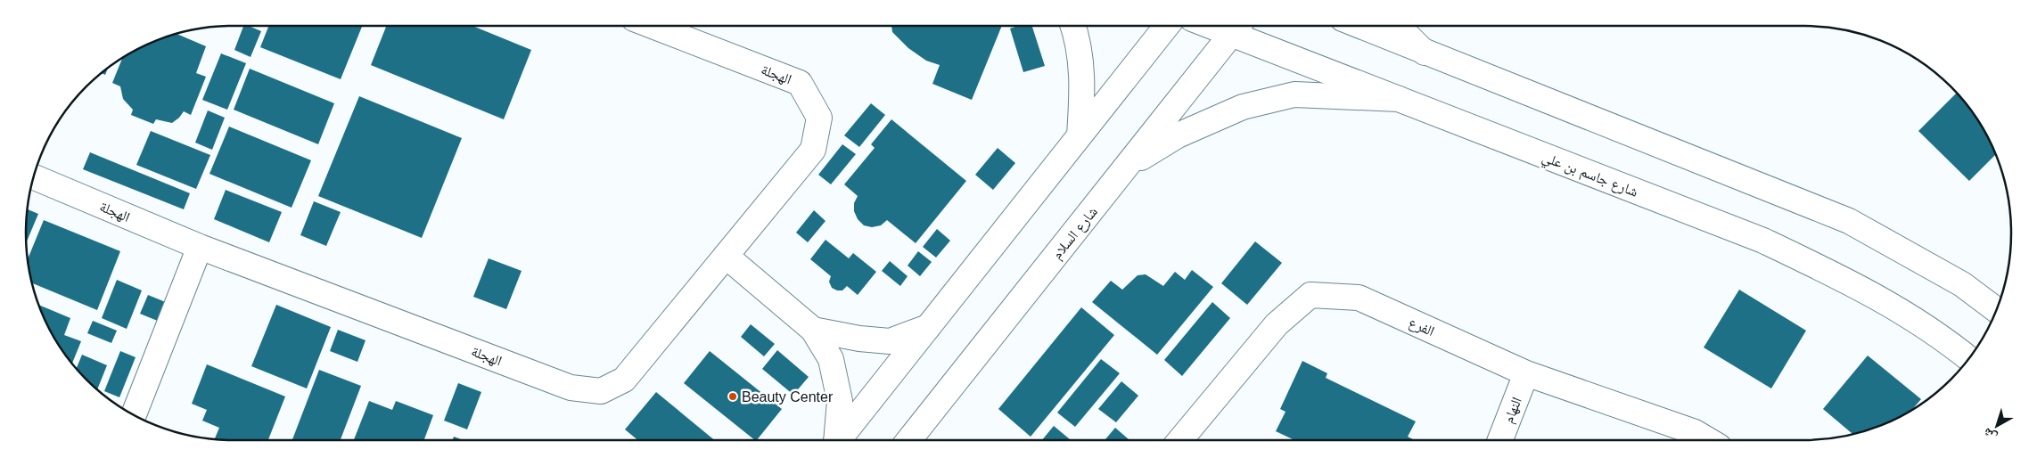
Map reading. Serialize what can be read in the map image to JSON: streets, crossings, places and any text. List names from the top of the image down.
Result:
{
  "streets": {
    "street": [
      "الهجلة",
      "شارع جاسم بن علي",
      "شارع السلام",
      "الفرع",
      "النهام"
    ]
  },
  "crossings": [
    ["شارع جاسم بن علي", "شارع السلام"],
    ["الفرع", "النهام"]
  ],
  "places": ["Beauty Center"],
  "north": "bottom left"
}
